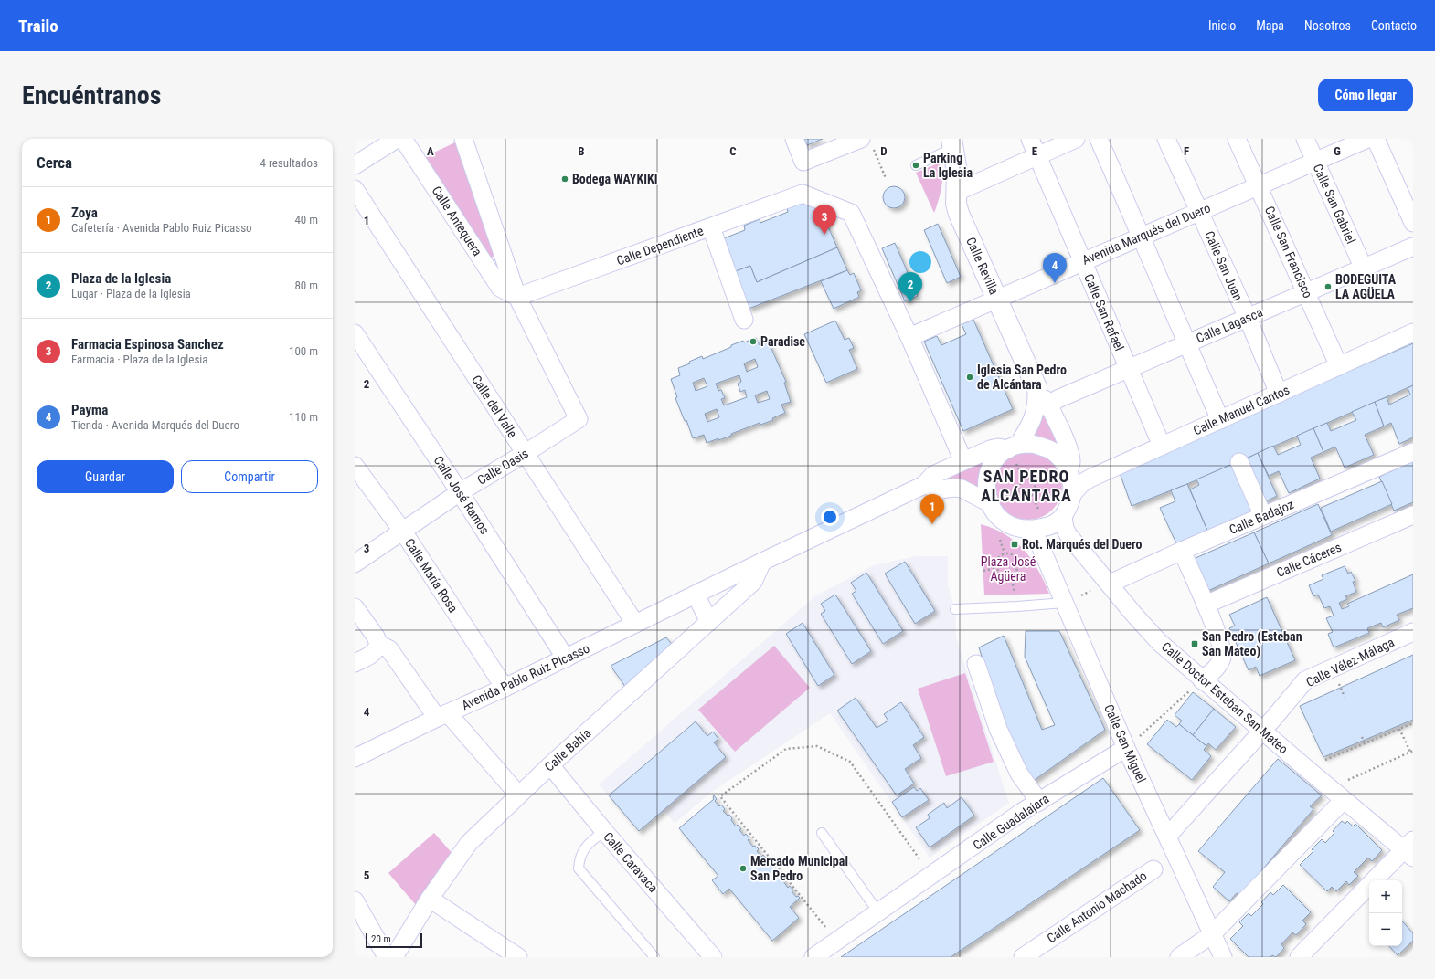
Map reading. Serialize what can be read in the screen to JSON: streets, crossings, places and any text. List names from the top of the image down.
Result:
{
  "streets": {
    "street": [
      "Calle San Gabriel",
      "Calle Antequera",
      "Avenida Marqués del Duero",
      "Calle Dependiente",
      "Calle San Francisco",
      "Calle Revilla",
      "Calle San Juan",
      "Calle San Rafael",
      "Calle Lagasca",
      "Calle del Valle",
      "Calle Manuel Cantos",
      "Calle Oasis",
      "Calle José Ramos",
      "Calle Badajoz",
      "Calle Cáceres",
      "Calle María Rosa",
      "Calle Vélez-Málaga",
      "Avenida Pablo Ruiz Picasso",
      "Calle Doctor Esteban San Mateo",
      "Calle San Miguel",
      "Calle Bahía",
      "Calle Guadalajara",
      "Calle Caravaca",
      "Calle Antonio Machado"
    ]
  },
  "crossings": [
    ["Calle San Gabriel", "Avenida Marqués del Duero"],
    ["Calle San Gabriel", "Calle Lagasca"],
    ["Calle Antequera", "Calle Dependiente"],
    ["Calle Antequera", "Calle Oasis"],
    ["Avenida Marqués del Duero", "Calle Dependiente"],
    ["Avenida Marqués del Duero", "Calle San Francisco"],
    ["Avenida Marqués del Duero", "Calle Revilla"],
    ["Avenida Marqués del Duero", "Calle San Juan"],
    ["Avenida Marqués del Duero", "Calle San Rafael"],
    ["Calle San Francisco", "Calle Lagasca"],
    ["Calle San Francisco", "Calle Manuel Cantos"],
    ["Calle Revilla", "Calle Lagasca"],
    ["Calle Revilla", "Avenida Pablo Ruiz Picasso"],
    ["Calle San Juan", "Calle Lagasca"],
    ["Calle San Juan", "Calle Manuel Cantos"],
    ["Calle San Rafael", "Calle Lagasca"],
    ["Calle San Rafael", "Calle Manuel Cantos"],
    ["Calle del Valle", "Calle Oasis"],
    ["Calle del Valle", "Avenida Pablo Ruiz Picasso"],
    ["Calle Oasis", "Calle José Ramos"],
    ["Calle Oasis", "Calle María Rosa"],
    ["Calle José Ramos", "Avenida Pablo Ruiz Picasso"],
    ["Calle Badajoz", "Calle Doctor Esteban San Mateo"],
    ["Calle María Rosa", "Avenida Pablo Ruiz Picasso"],
    ["Calle Vélez-Málaga", "Calle Doctor Esteban San Mateo"],
    ["Calle Vélez-Málaga", "Calle San Miguel"],
    ["Avenida Pablo Ruiz Picasso", "Calle Bahía"],
    ["Calle San Miguel", "Calle Guadalajara"],
    ["Calle Bahía", "Calle Caravaca"]
  ],
  "districts": ["SAN PEDRO ALCÁNTARA"],
  "parks": ["Plaza José Agüera"],
  "places": {
    "other": [
      "Parking La Iglesia",
      "Bodega WAYKIKI",
      "BODEGUITA LA AGÜELA",
      "Paradise",
      "Iglesia San Pedro de Alcántara",
      "Mercado Municipal San Pedro"
    ],
    "transit": ["Rot. Marqués del Duero", "San Pedro (Esteban San Mateo)"]
  },
  "scale_bar": "20 m",
  "page": {
    "header": "Trailo",
    "nav": [
      "Inicio",
      "Mapa",
      "Nosotros",
      "Contacto"
    ],
    "buttons": [
      "Cómo llegar",
      ["Guardar", "Compartir"]
    ],
    "title": "Encuéntranos",
    "heading": ["Cerca", "4 resultados"],
    "list": [
      {
        "mark": "1",
        "name": "Zoya",
        "note": "Cafetería · Avenida Pablo Ruiz Picasso",
        "value": "40 m"
      },
      {
        "mark": "2",
        "name": "Plaza de la Iglesia",
        "note": "Lugar · Plaza de la Iglesia",
        "value": "80 m"
      },
      {
        "mark": "3",
        "name": "Farmacia Espinosa Sanchez",
        "note": "Farmacia · Plaza de la Iglesia",
        "value": "100 m"
      },
      {
        "mark": "4",
        "name": "Payma",
        "note": "Tienda · Avenida Marqués del Duero",
        "value": "110 m"
      }
    ],
    "pins": [
      "3",
      "4",
      "2",
      "1"
    ],
    "map_buttons": ["+", "−"],
    "scale": "20 m"
  },
  "grid": {
    "columns": [
      "A",
      "B",
      "C",
      "D",
      "E",
      "F",
      "G"
    ],
    "rows": [
      "1",
      "2",
      "3",
      "4",
      "5"
    ]
  }
}
